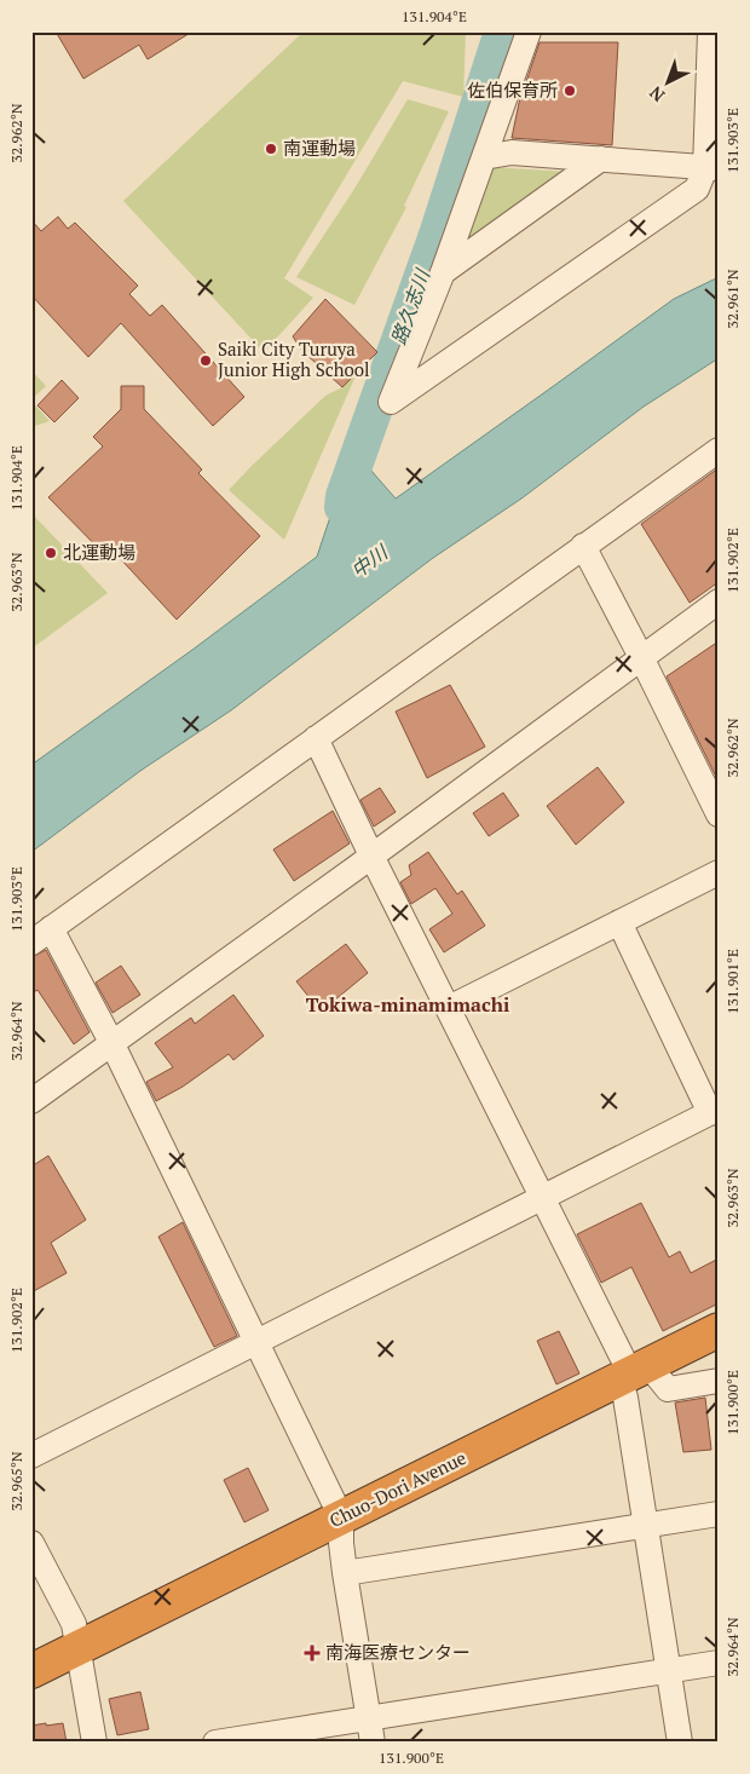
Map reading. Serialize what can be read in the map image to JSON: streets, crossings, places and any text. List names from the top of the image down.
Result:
{
  "streets": {
    "highway": ["Chuo-Dori Avenue"]
  },
  "districts": ["Tokiwa-minamimachi"],
  "water": ["路久志川", "中川"],
  "places": {
    "other": [
      "佐伯保育所",
      "南運動場",
      "Saiki City Turuya Junior High School",
      "北運動場"
    ],
    "health": ["南海医療センター"]
  },
  "north": "bottom left",
  "coordinates": [
    "131.904°E",
    "32.962°N",
    "131.903°E",
    "32.961°N",
    "131.902°E",
    "32.963°N",
    "131.901°E",
    "32.964°N",
    "131.900°E",
    "32.965°N"
  ]
}
